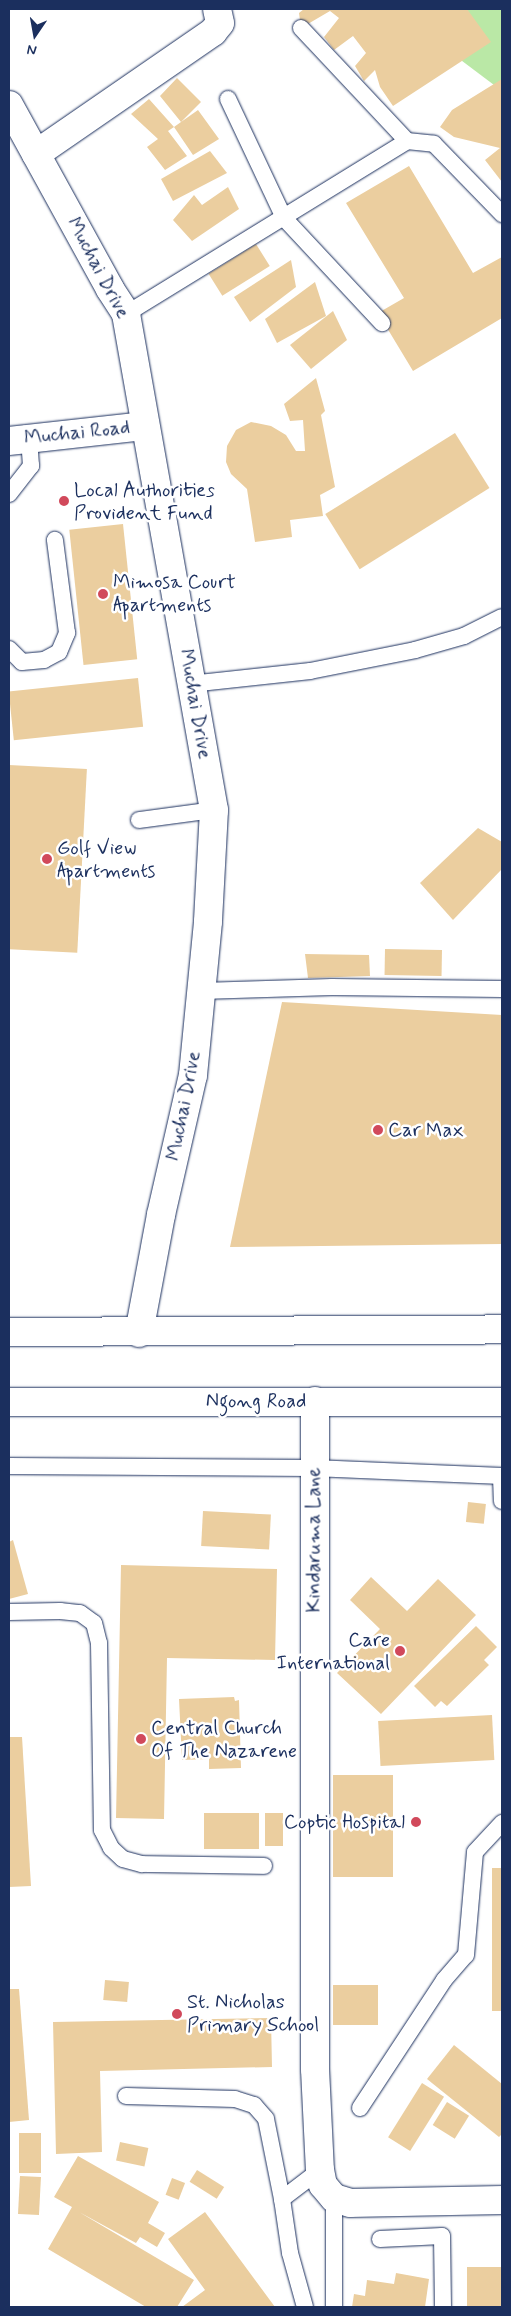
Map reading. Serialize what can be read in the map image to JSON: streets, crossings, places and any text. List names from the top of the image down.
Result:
{
  "streets": {
    "street": [
      "Muchai Drive",
      "Muchai Road",
      "Ngong Road",
      "Kindaruma Lane"
    ]
  },
  "crossings": [
    ["Muchai Drive", "Muchai Road"],
    ["Ngong Road", "Kindaruma Lane"]
  ],
  "places": [
    "Local Authorities Provident Fund",
    "Mimosa Court Apartments",
    "Golf View Apartments",
    "Car Max",
    "Care International",
    "Central Church Of The Nazarene",
    "Coptic Hospital",
    "St. Nicholas Primary School"
  ],
  "north": "bottom"
}
